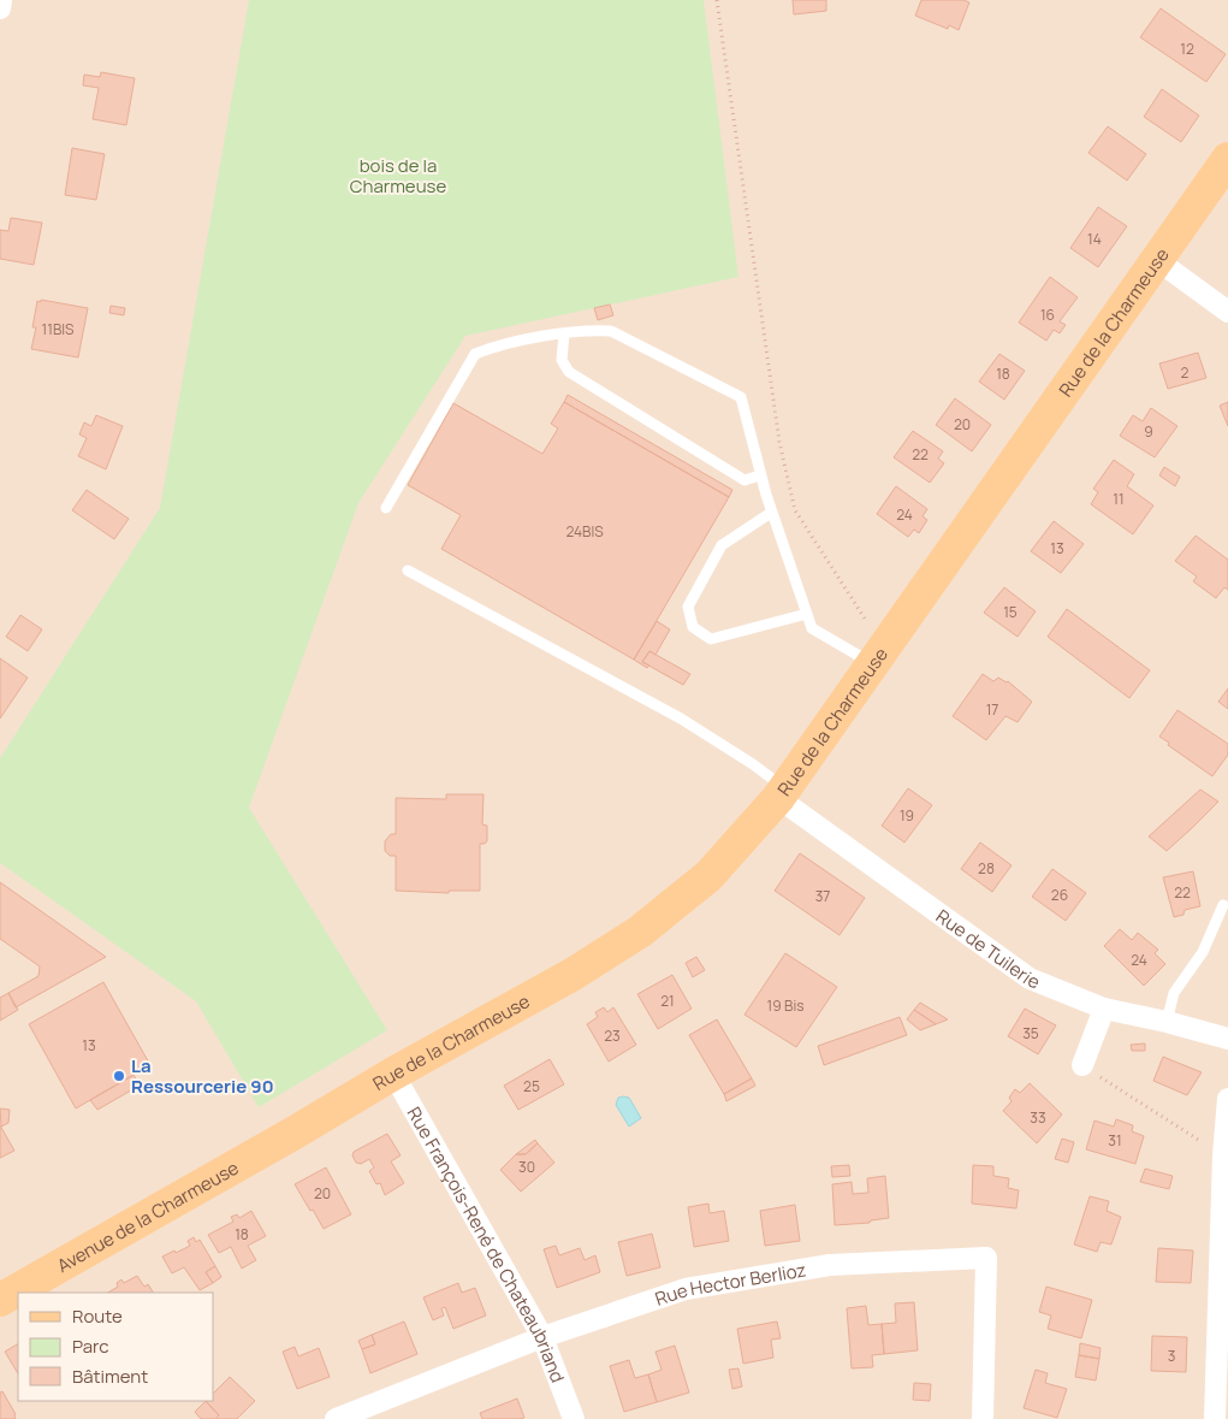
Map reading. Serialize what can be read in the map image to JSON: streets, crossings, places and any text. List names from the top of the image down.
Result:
{
  "streets": {
    "main road": ["Rue de la Charmeuse", "Avenue de la Charmeuse"],
    "street": ["Rue de Tuilerie", "Rue François-René de Chateaubriand", "Rue Hector Berlioz"]
  },
  "crossings": [
    ["Rue de la Charmeuse", "Rue de Tuilerie"],
    ["Rue de la Charmeuse", "Avenue de la Charmeuse"],
    ["Rue de la Charmeuse", "Rue François-René de Chateaubriand"],
    ["Rue François-René de Chateaubriand", "Rue Hector Berlioz"]
  ],
  "parks": ["bois de la Charmeuse"],
  "places": ["La Ressourcerie 90"],
  "house_numbers": [
    "12",
    "14",
    "16",
    "11BIS",
    "2",
    "18",
    "20",
    "9",
    "22",
    "11",
    "24",
    "24BIS",
    "13",
    "15",
    "17",
    "19",
    "28",
    "22",
    "26",
    "37",
    "24",
    "21",
    "19 Bis",
    "35",
    "23",
    "13",
    "25",
    "33",
    "31",
    "30",
    "20",
    "18",
    "3"
  ],
  "legend": ["Route", "Parc", "Bâtiment"]
}
